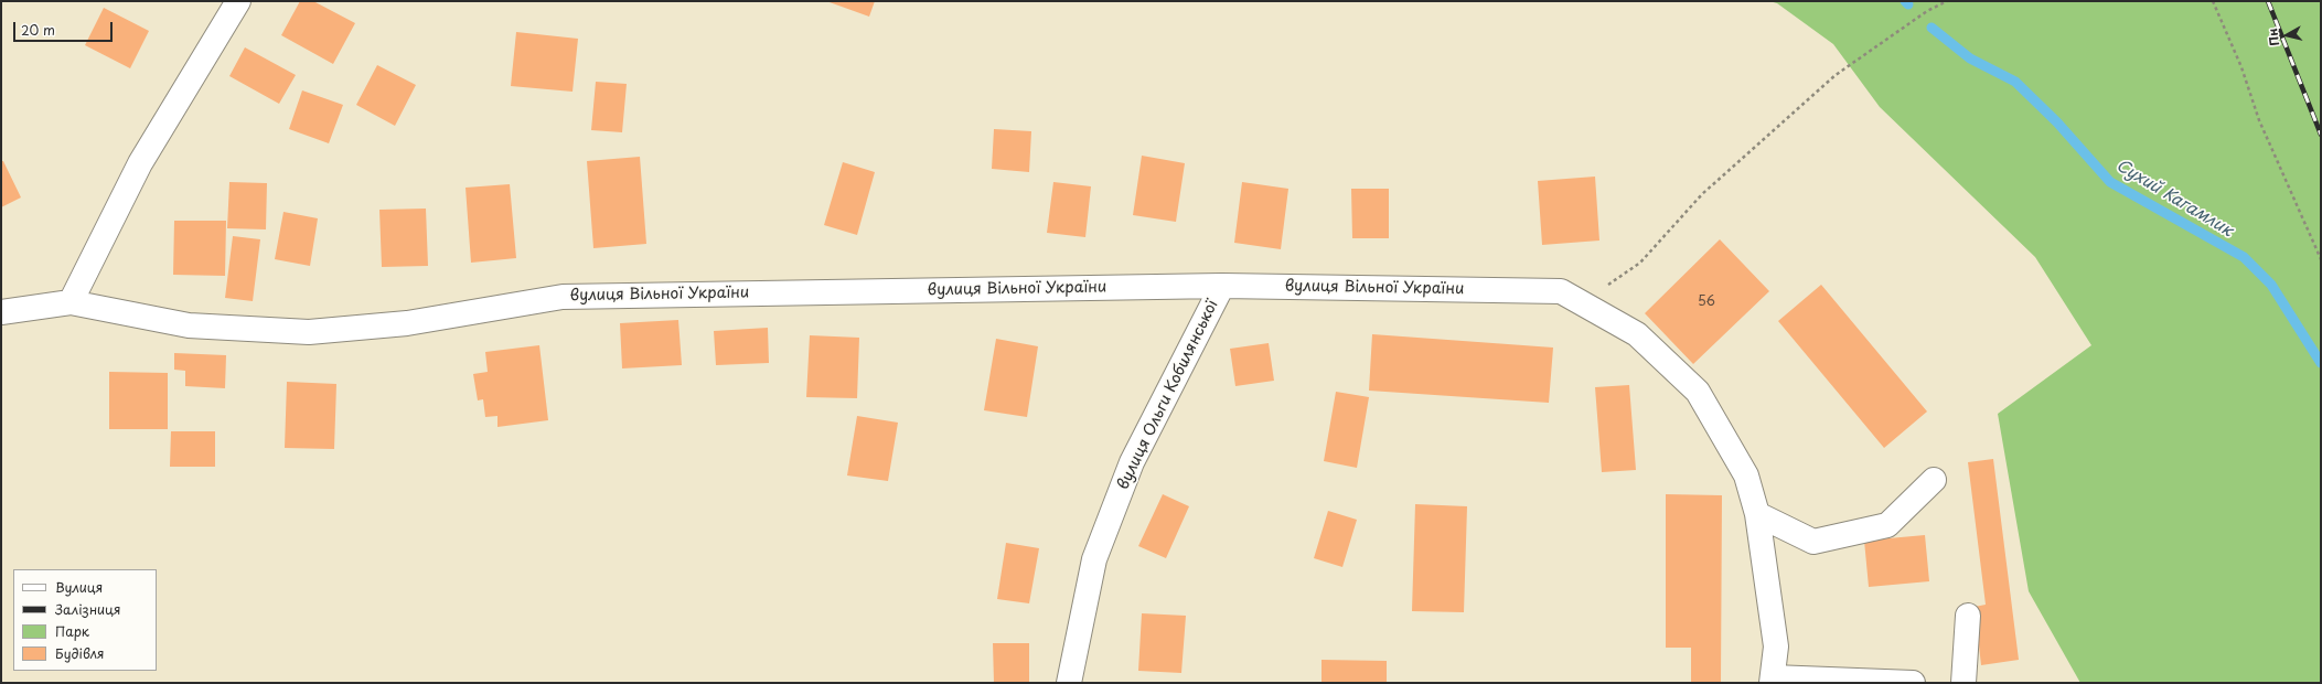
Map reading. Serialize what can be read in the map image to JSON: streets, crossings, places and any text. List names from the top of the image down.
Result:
{
  "streets": {
    "street": ["вулиця Вільної України", "вулиця Ольги Кобилянської"]
  },
  "crossings": [
    ["вулиця Вільної України", "вулиця Ольги Кобилянської"]
  ],
  "water": ["Сухий Кагамлик"],
  "house_numbers": ["56"],
  "legend": [
    "Вулиця",
    "Залізниця",
    "Парк",
    "Будівля"
  ],
  "scale_bar": "20 m",
  "north": "left"
}
